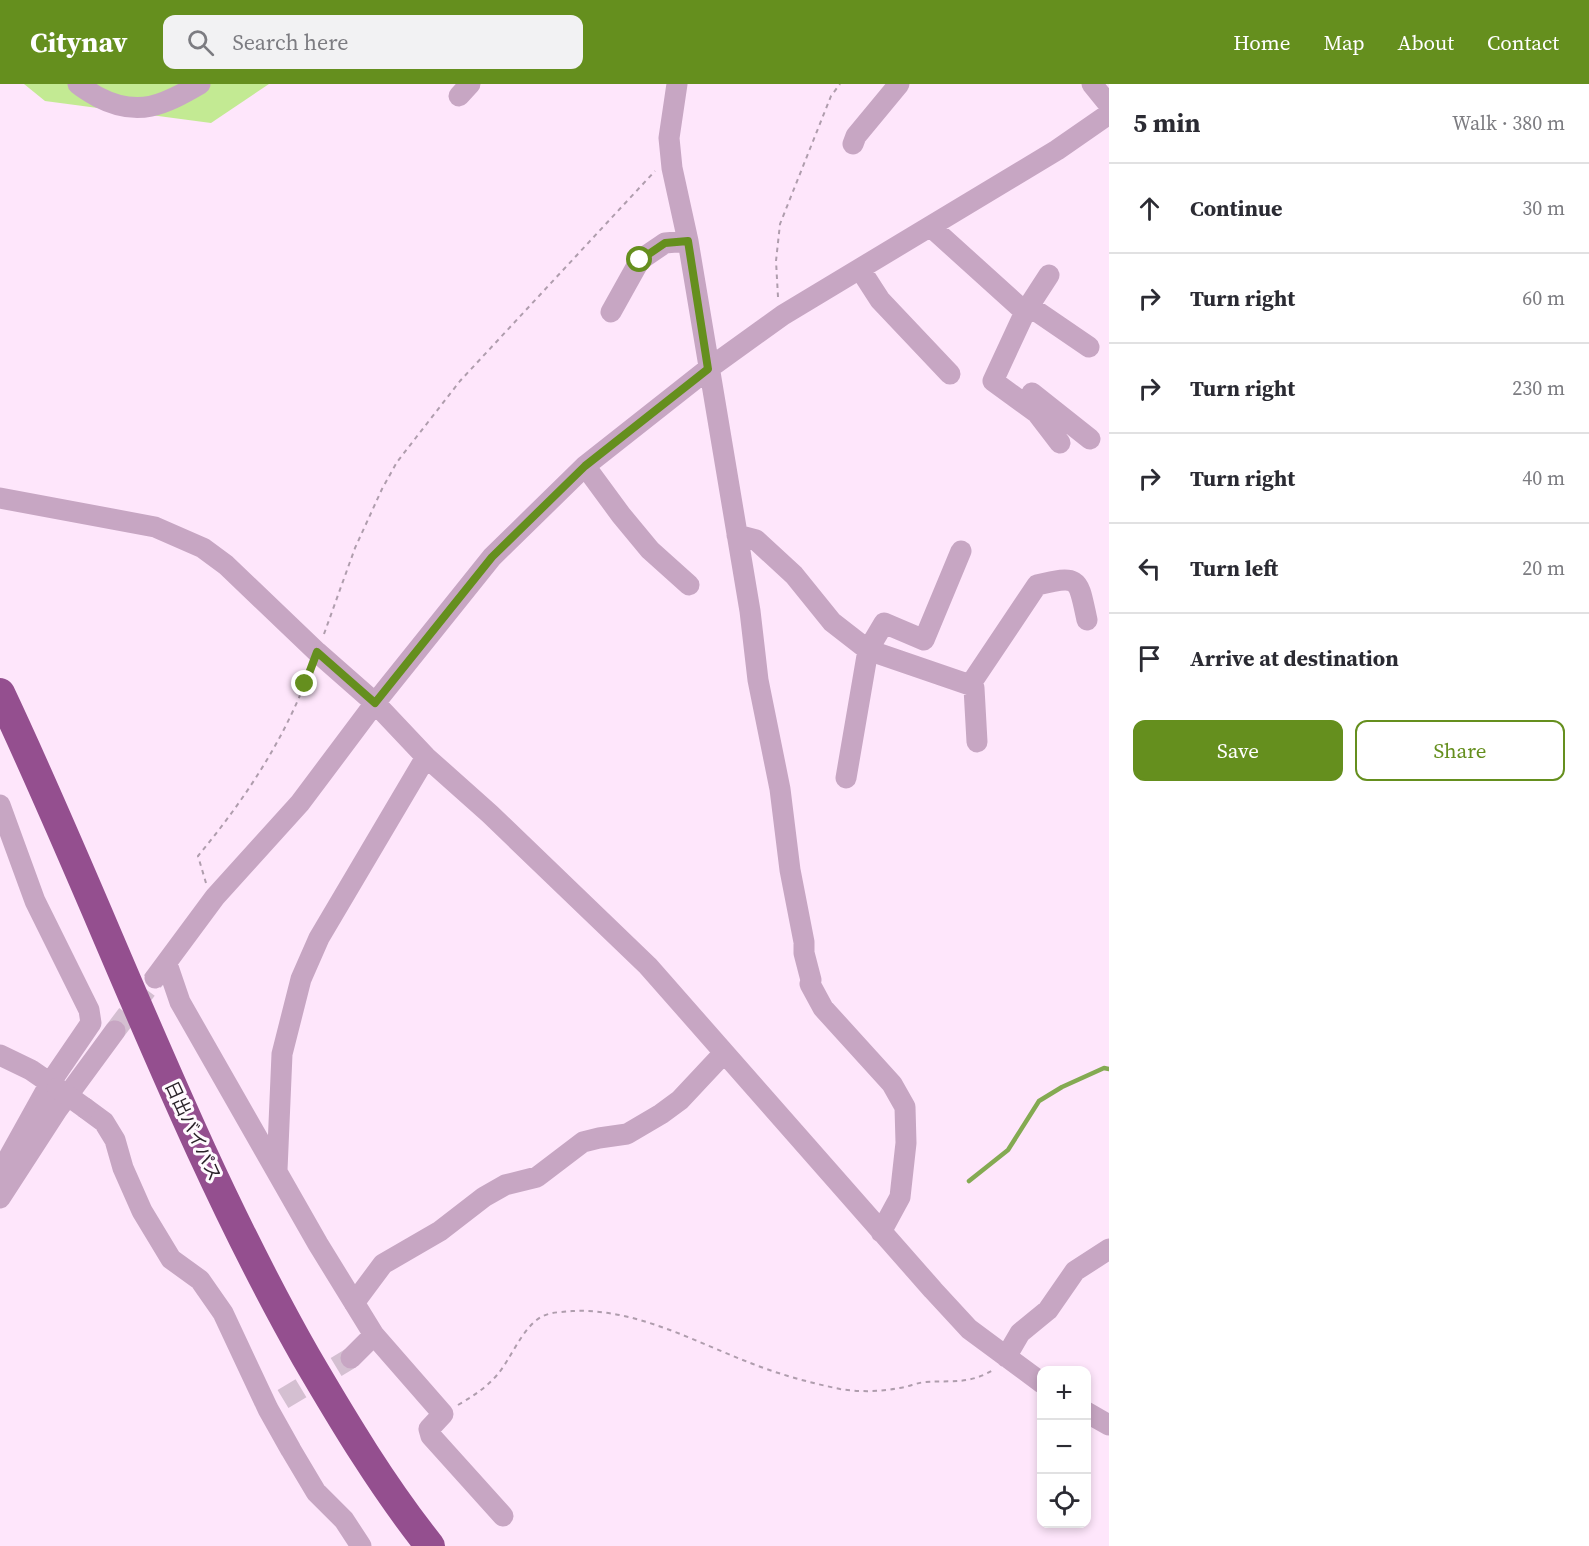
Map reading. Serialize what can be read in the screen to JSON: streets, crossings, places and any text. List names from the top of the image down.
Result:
{
  "streets": {
    "highway": ["日出バイパス"]
  },
  "page": {
    "header": "Citynav",
    "search": "Search here",
    "nav": [
      "Home",
      "Map",
      "About",
      "Contact"
    ],
    "heading": ["5 min", "Walk · 380 m"],
    "list": [
      ["Continue", "30 m"],
      ["Turn right", "60 m"],
      ["Turn right", "230 m"],
      ["Turn right", "40 m"],
      ["Turn left", "20 m"],
      "Arrive at destination"
    ],
    "buttons": ["Save", "Share"],
    "map_buttons": ["+", "−"]
  }
}
